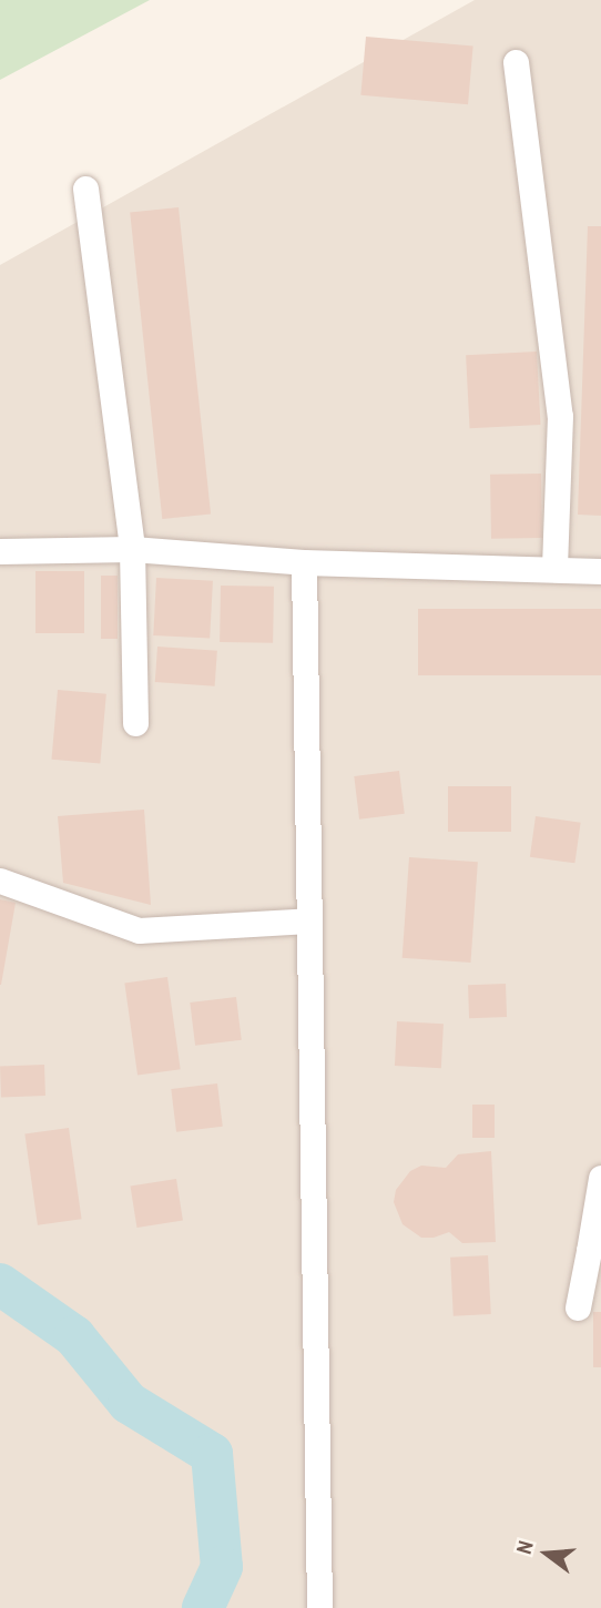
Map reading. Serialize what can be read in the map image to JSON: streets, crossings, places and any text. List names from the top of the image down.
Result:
{
  "north": "left"
}
